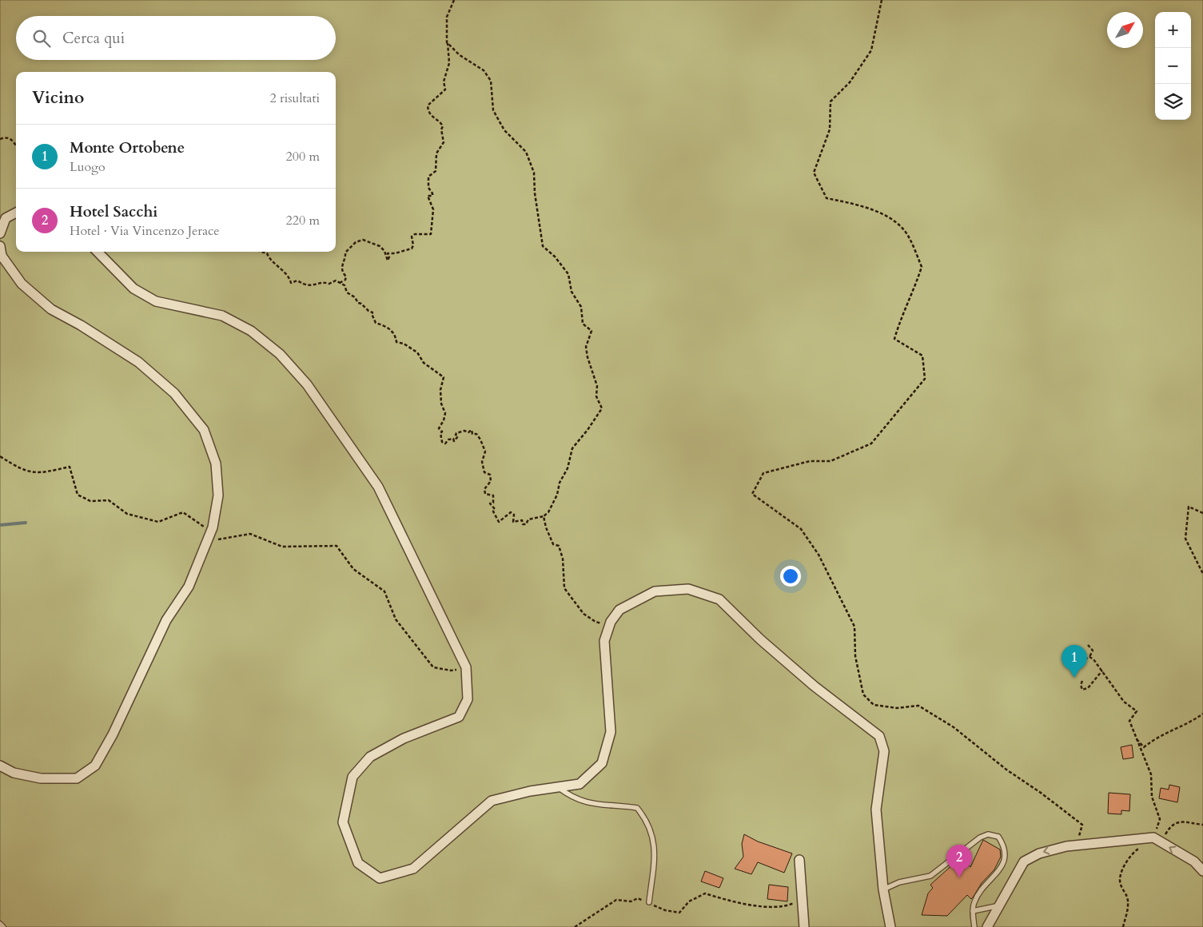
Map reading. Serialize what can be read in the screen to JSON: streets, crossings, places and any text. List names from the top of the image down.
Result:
{
  "north": "top right",
  "page": {
    "map_buttons": ["+", "−"],
    "search": "Cerca qui",
    "heading": ["Vicino", "2 risultati"],
    "list": [
      {
        "mark": "1",
        "name": "Monte Ortobene",
        "note": "Luogo",
        "value": "200 m"
      },
      {
        "mark": "2",
        "name": "Hotel Sacchi",
        "note": "Hotel · Via Vincenzo Jerace",
        "value": "220 m"
      }
    ],
    "pins": ["1", "2"]
  }
}
